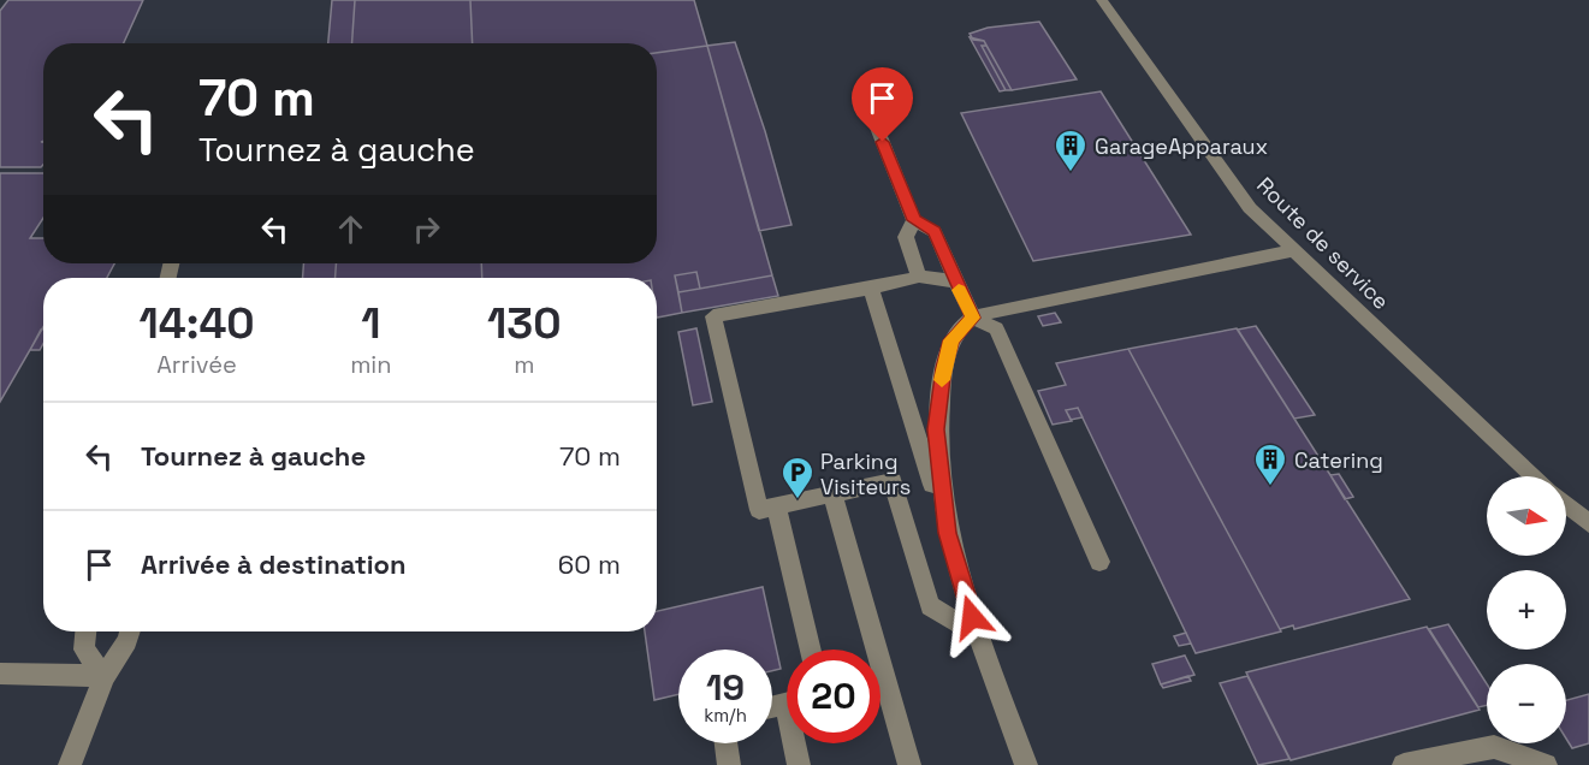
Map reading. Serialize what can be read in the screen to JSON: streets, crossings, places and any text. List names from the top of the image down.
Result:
{
  "streets": {
    "street": ["Route de service"]
  },
  "places": {
    "building": ["GarageApparaux", "Catering"],
    "parking": ["Parking Visiteurs"]
  },
  "north": "right",
  "page": {
    "turn": ["70 m", "Tournez à gauche"],
    "eta": [
      "14:40",
      "Arrivée",
      "1",
      "min",
      "130",
      "m"
    ],
    "list": [
      {
        "name": "Tournez à gauche",
        "value": "70 m"
      },
      {
        "name": "Arrivée à destination",
        "value": "60 m"
      }
    ],
    "map_buttons": ["+", "−"],
    "speed": "19 km/h",
    "limit": "20"
  }
}
